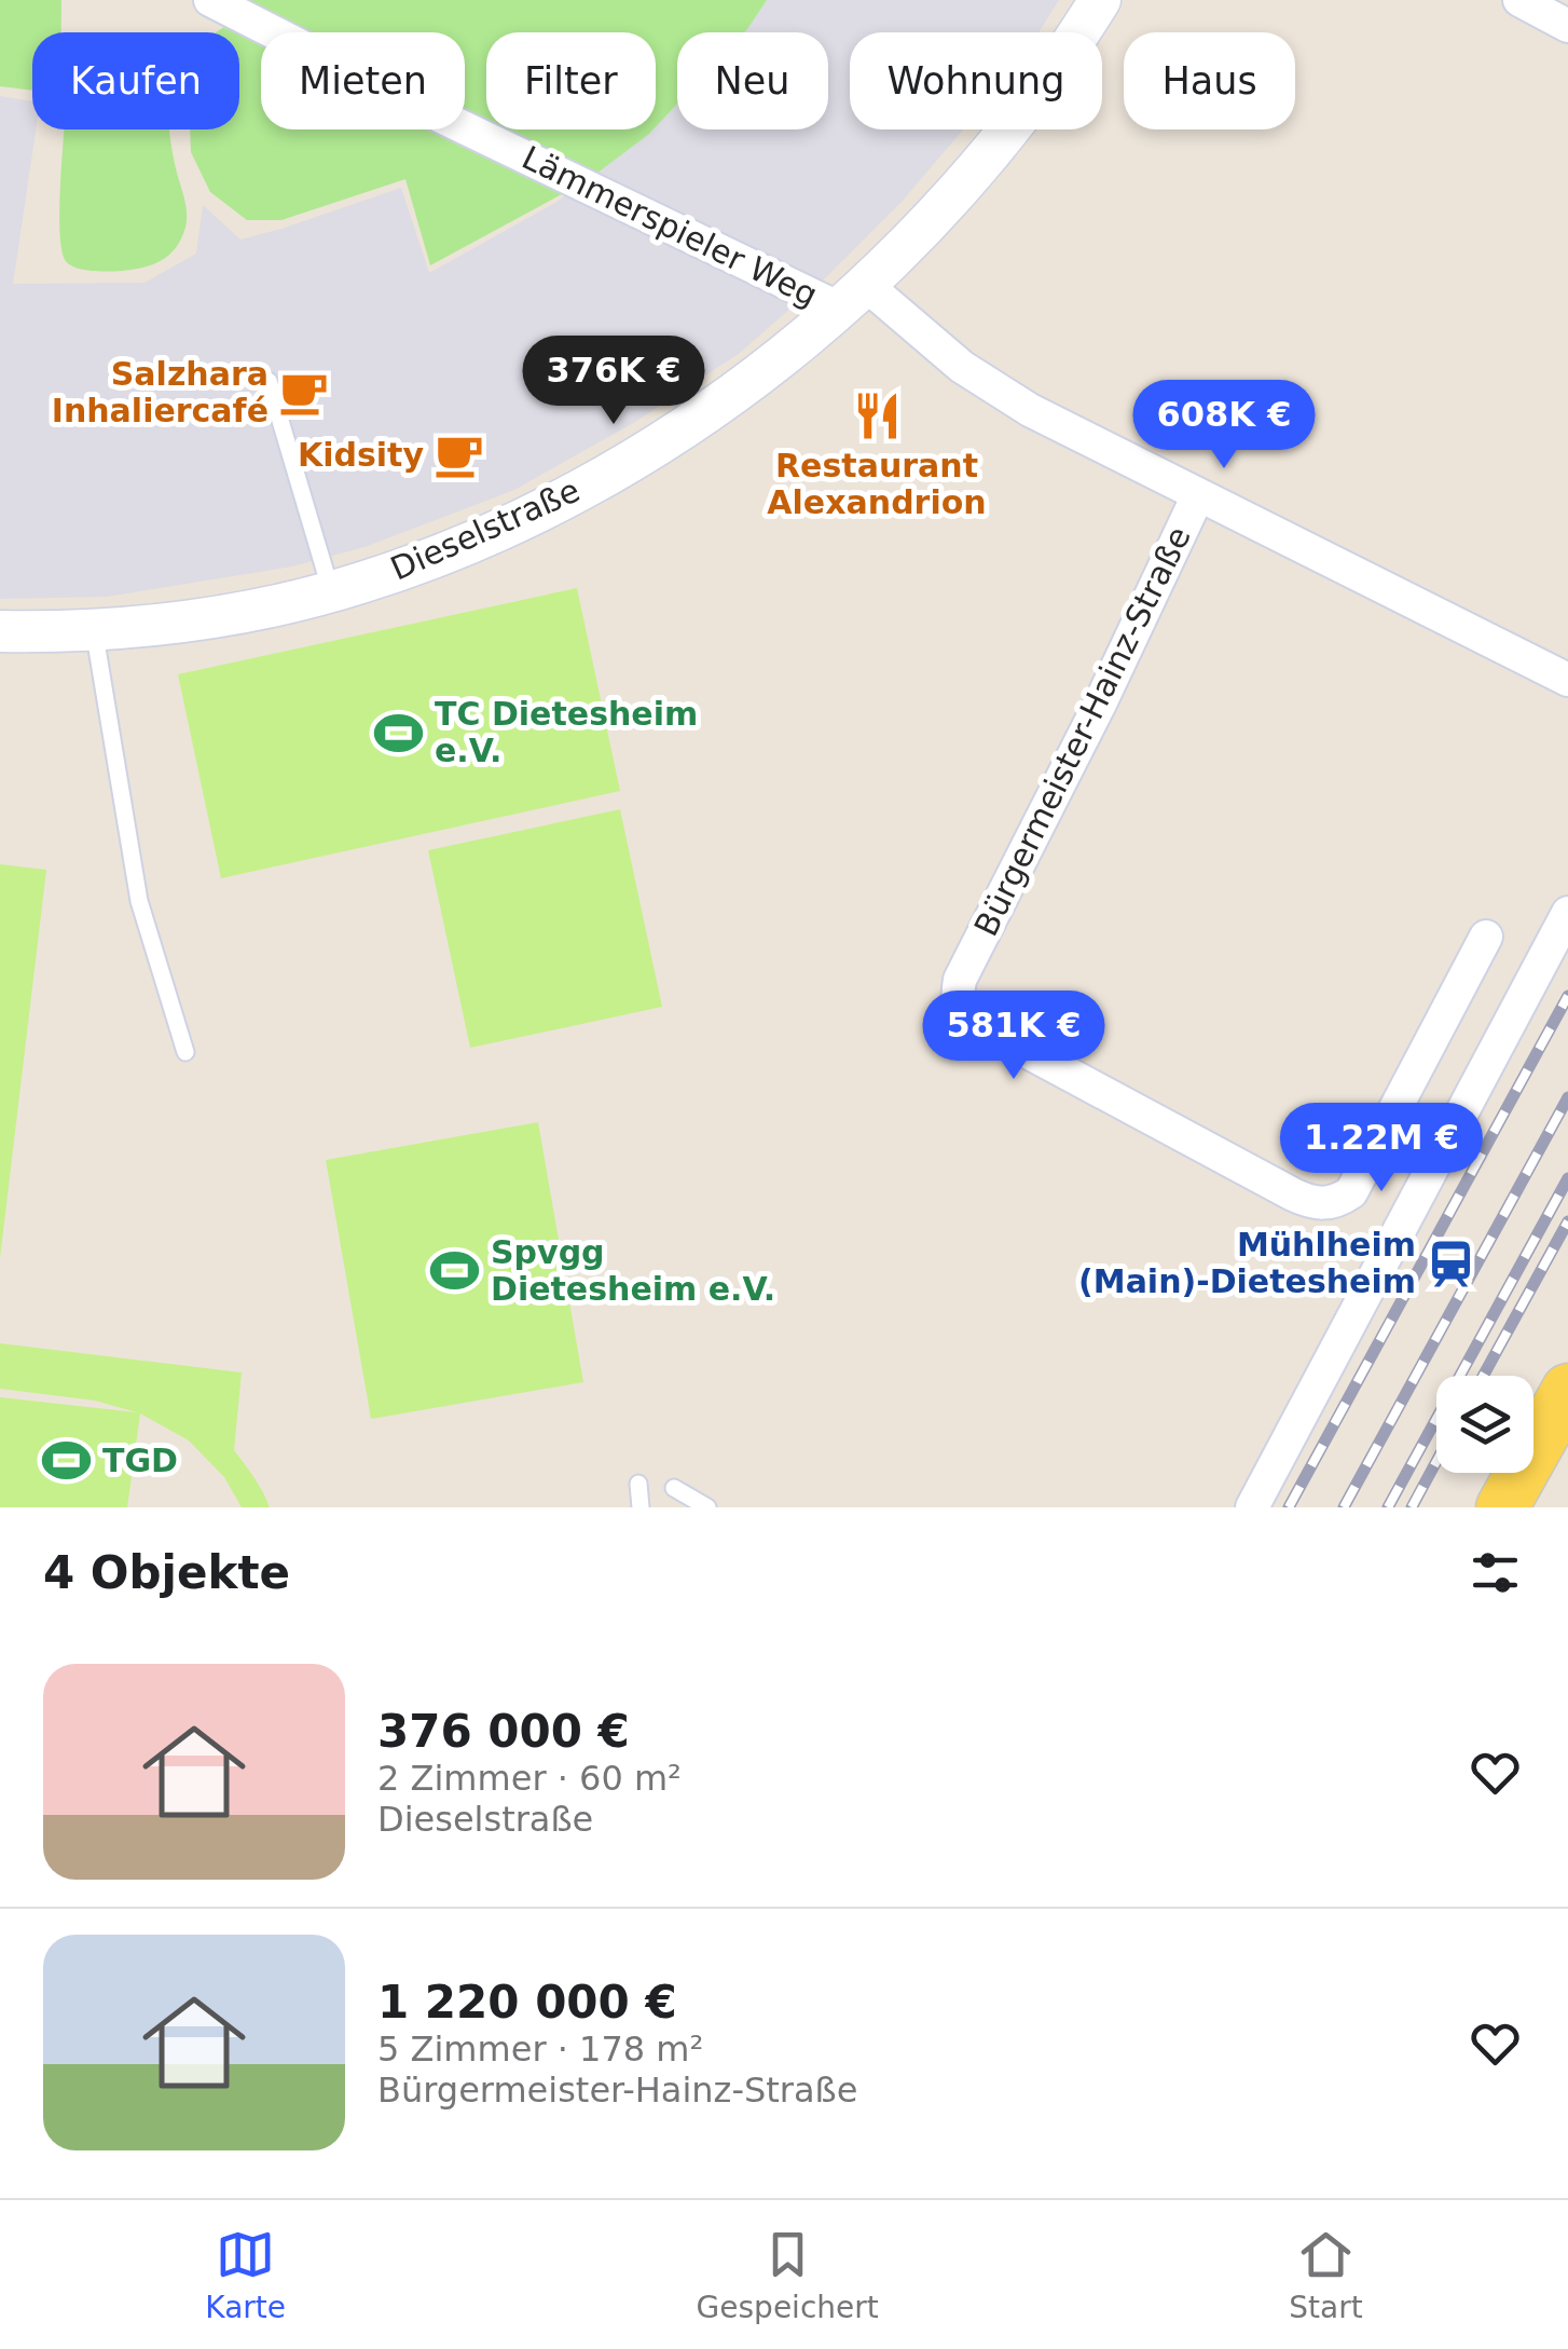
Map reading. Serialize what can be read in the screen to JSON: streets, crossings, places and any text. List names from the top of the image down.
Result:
{
  "streets": {
    "street": ["Lämmerspieler Weg", "Dieselstraße", "Bürgermeister-Hainz-Straße"]
  },
  "crossings": [
    ["Lämmerspieler Weg", "Dieselstraße"],
    ["Lämmerspieler Weg", "Bürgermeister-Hainz-Straße"]
  ],
  "places": {
    "cafe": ["Salzhara Inhaliercafé", "Kidsity"],
    "restaurant": ["Restaurant Alexandrion"],
    "sports": ["TC Dietesheim e.V.", "Spvgg Dietesheim e.V.", "TGD"],
    "station": ["Mühlheim (Main)-Dietesheim"]
  },
  "page": {
    "chip": [
      "Kaufen",
      "Mieten",
      "Filter",
      "Neu",
      "Wohnung",
      "Haus"
    ],
    "price": [
      "376K €",
      "608K €",
      "581K €",
      "1.22M €"
    ],
    "heading": "4 Objekte",
    "list": [
      {
        "name": "376 000 €",
        "note": "2 Zimmer · 60 m² · Dieselstraße"
      },
      {
        "name": "1 220 000 €",
        "note": "5 Zimmer · 178 m² · Bürgermeister-Hainz-Straße"
      }
    ],
    "tabs": ["Karte", "Gespeichert", "Start"]
  }
}
